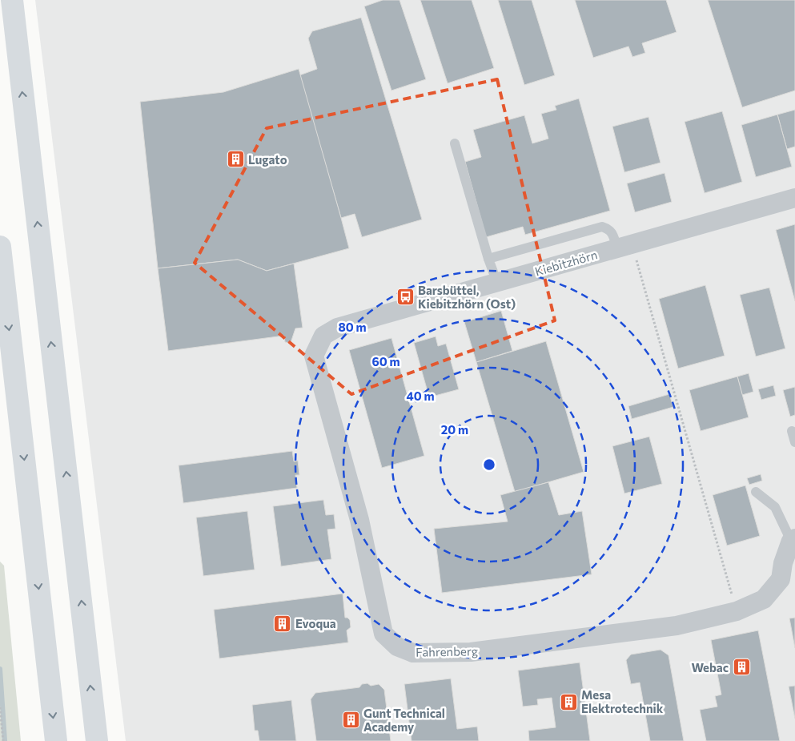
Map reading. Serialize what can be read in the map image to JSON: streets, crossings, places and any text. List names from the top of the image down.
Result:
{
  "streets": {
    "street": ["Kiebitzhörn", "Fahrenberg"]
  },
  "crossings": [
    ["Kiebitzhörn", "Fahrenberg"]
  ],
  "places": {
    "building": [
      "Lugato",
      "Evoqua",
      "Webac",
      "Mesa Elektrotechnik",
      "Gunt Technical Academy"
    ],
    "bus stop": ["Barsbüttel, Kiebitzhörn (Ost)"]
  },
  "rings": [
    "80 m",
    "60 m",
    "40 m",
    "20 m"
  ]
}
